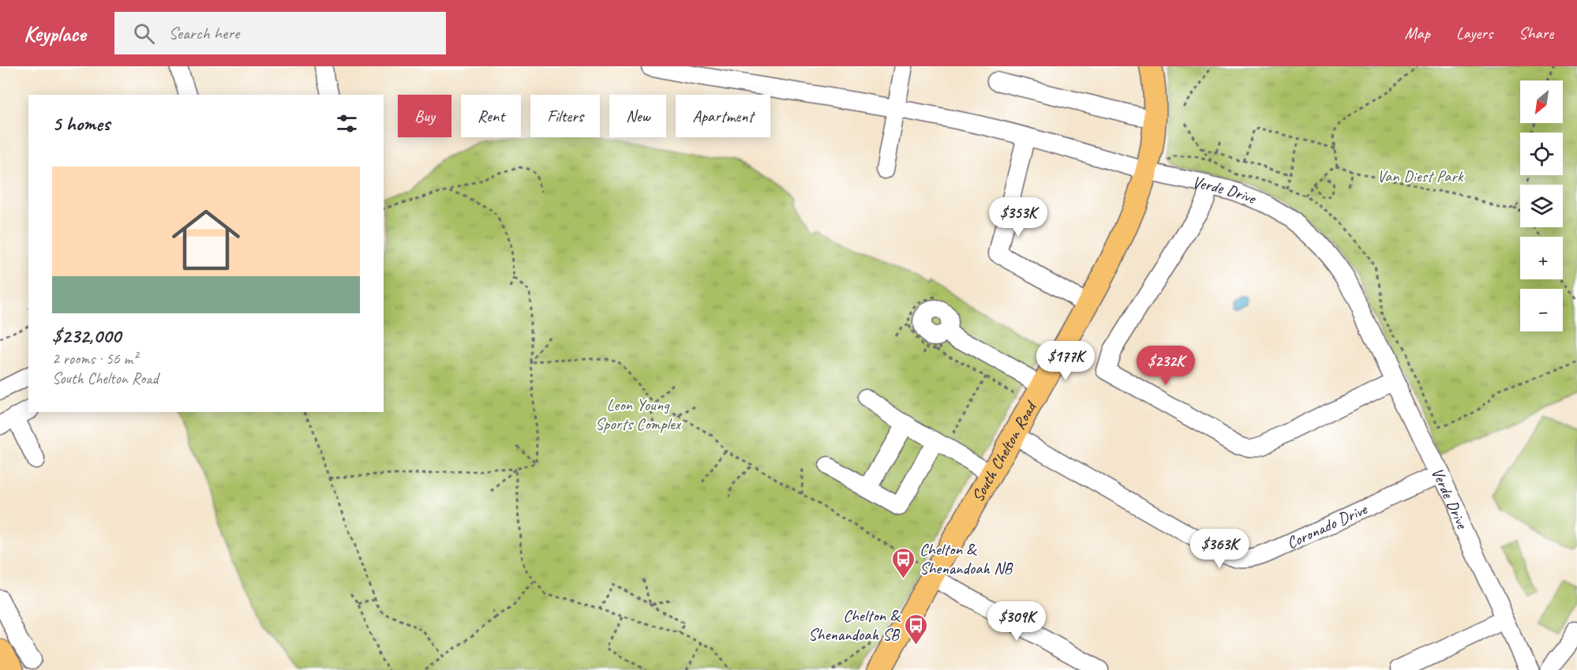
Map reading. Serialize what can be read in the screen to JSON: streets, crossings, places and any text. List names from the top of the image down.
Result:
{
  "streets": {
    "main road": ["South Chelton Road"],
    "street": ["Verde Drive", "Coronado Drive"]
  },
  "crossings": [
    ["Verde Drive", "South Chelton Road"],
    ["Verde Drive", "Coronado Drive"],
    ["South Chelton Road", "Coronado Drive"]
  ],
  "parks": ["Van Diest Park", "Leon Young Sports Complex"],
  "places": {
    "bus stop": ["Chelton & Shenandoah NB", "Chelton & Shenandoah SB"]
  },
  "north": "bottom left",
  "page": {
    "header": "Keyplace",
    "search": "Search here",
    "nav": ["Map", "Layers", "Share"],
    "map_buttons": ["+", "−"],
    "chip": [
      "Buy",
      "Rent",
      "Filters",
      "New",
      "Apartment"
    ],
    "heading": "5 homes",
    "list": [
      {
        "name": "$232,000",
        "note": "2 rooms · 56 m² · South Chelton Road"
      }
    ],
    "price": [
      "$353K",
      "$177K",
      "$232K",
      "$363K",
      "$309K"
    ]
  }
}
